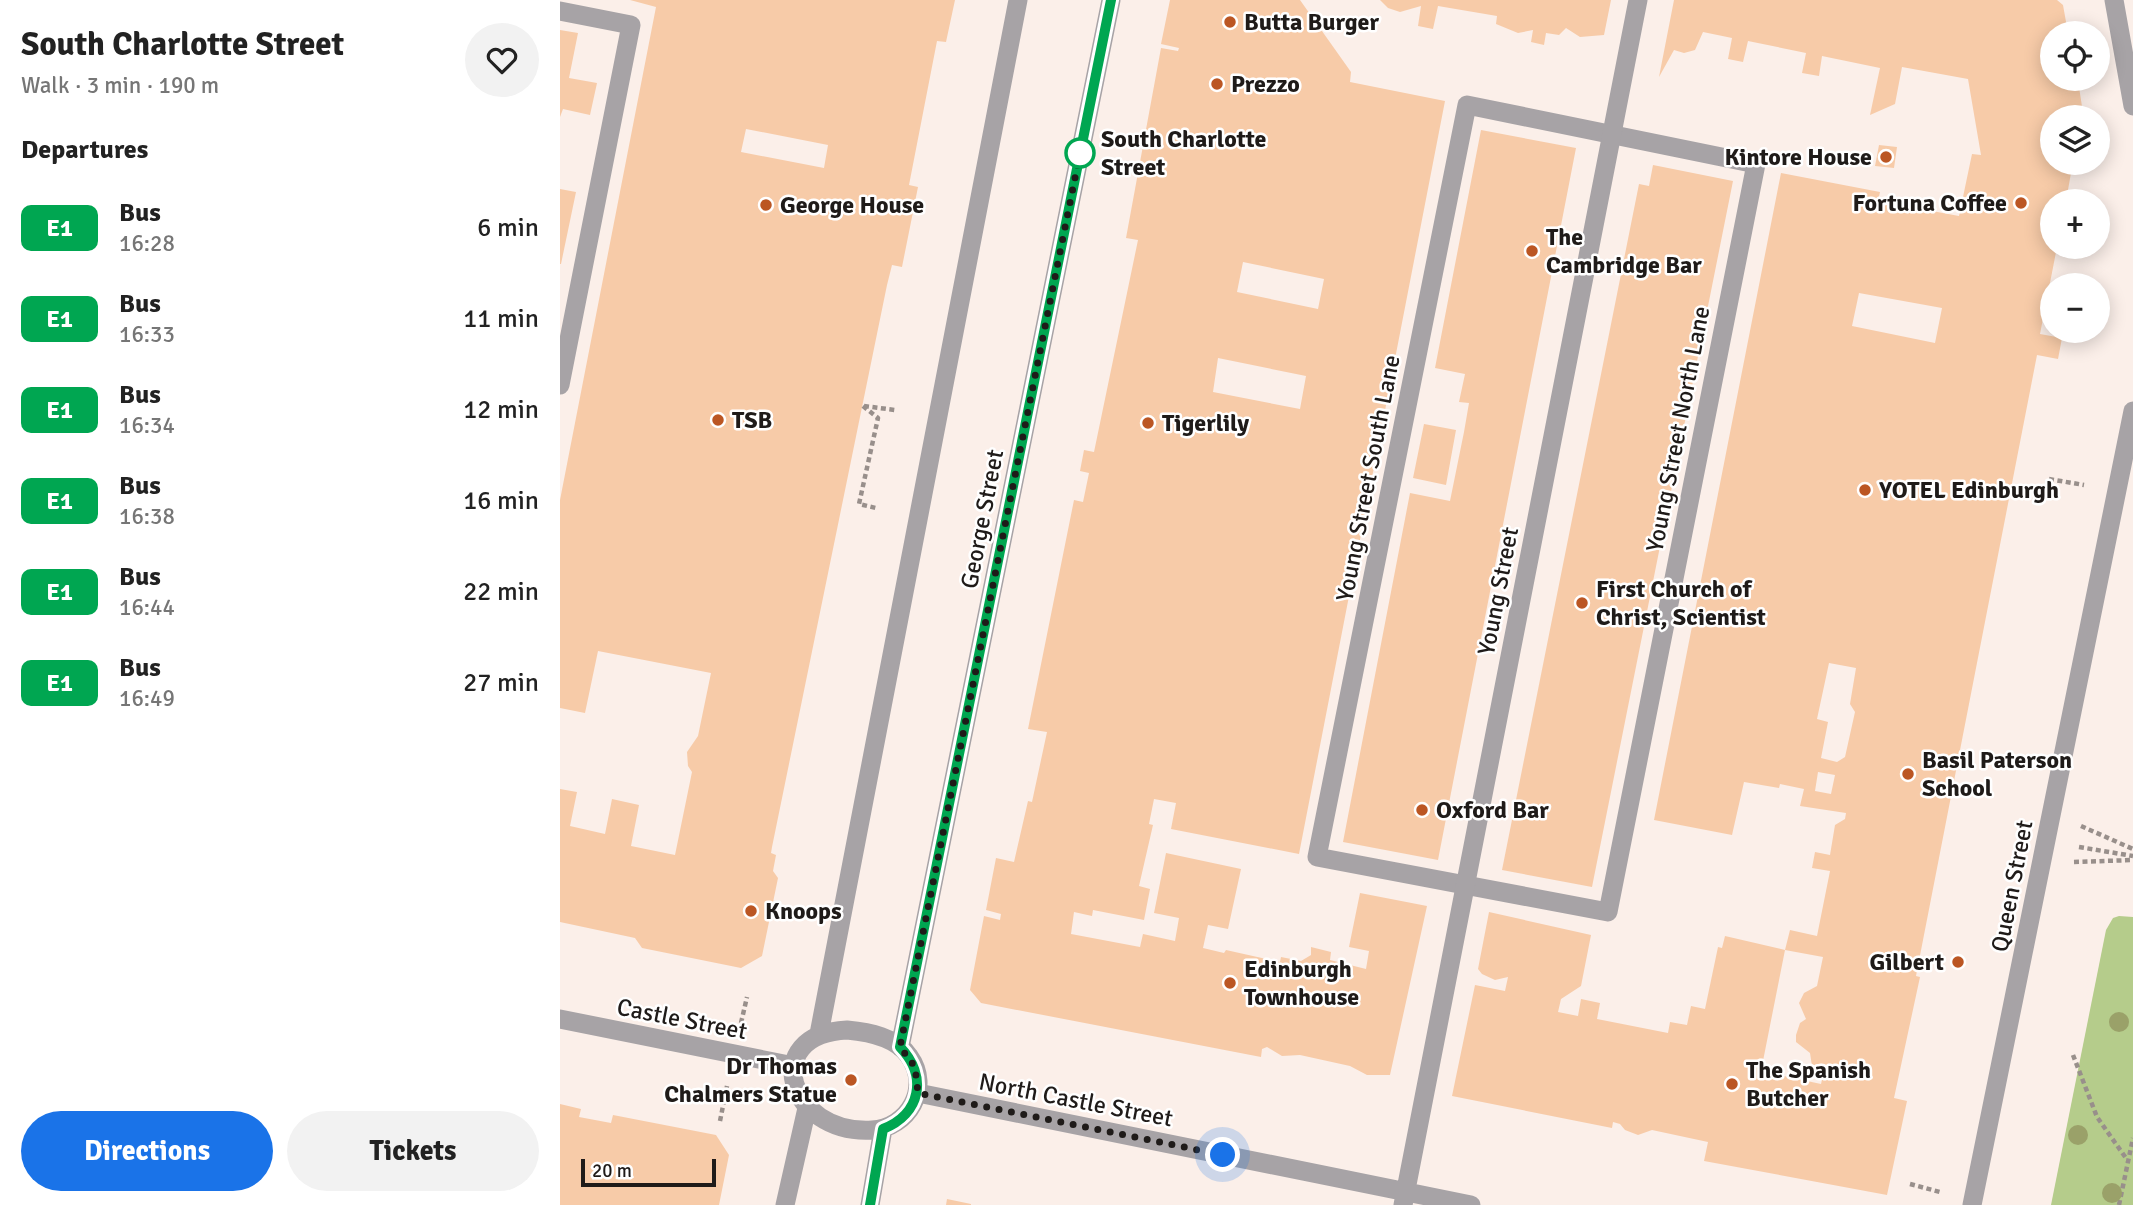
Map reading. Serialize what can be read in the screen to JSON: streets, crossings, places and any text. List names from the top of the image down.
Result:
{
  "streets": {
    "street": [
      "Young Street North Lane",
      "Young Street South Lane",
      "George Street",
      "Young Street",
      "Queen Street",
      "Castle Street",
      "North Castle Street"
    ]
  },
  "crossings": [
    ["Young Street North Lane", "Young Street South Lane"],
    ["Young Street North Lane", "Young Street"],
    ["Young Street South Lane", "Young Street"],
    ["George Street", "Castle Street"],
    ["George Street", "North Castle Street"],
    ["Young Street", "North Castle Street"],
    ["Castle Street", "North Castle Street"]
  ],
  "places": [
    "Butta Burger",
    "Prezzo",
    "South Charlotte Street",
    "Kintore House",
    "Fortuna Coffee",
    "George House",
    "The Cambridge Bar",
    "TSB",
    "Tigerlily",
    "YOTEL Edinburgh",
    "First Church of Christ, Scientist",
    "Basil Paterson School",
    "Oxford Bar",
    "Knoops",
    "Gilbert",
    "Edinburgh Townhouse",
    "Dr Thomas Chalmers Statue",
    "The Spanish Butcher"
  ],
  "lines": ["bus line E1"],
  "scale_bar": "20 m",
  "page": {
    "heading": [
      ["South Charlotte Street", "Walk · 3 min · 190 m"],
      "Departures"
    ],
    "map_buttons": ["+", "−"],
    "list": [
      {
        "mark": "E1",
        "name": "Bus",
        "note": "16:28",
        "value": "6 min"
      },
      {
        "mark": "E1",
        "name": "Bus",
        "note": "16:33",
        "value": "11 min"
      },
      {
        "mark": "E1",
        "name": "Bus",
        "note": "16:34",
        "value": "12 min"
      },
      {
        "mark": "E1",
        "name": "Bus",
        "note": "16:38",
        "value": "16 min"
      },
      {
        "mark": "E1",
        "name": "Bus",
        "note": "16:44",
        "value": "22 min"
      },
      {
        "mark": "E1",
        "name": "Bus",
        "note": "16:49",
        "value": "27 min"
      }
    ],
    "buttons": ["Directions", "Tickets"],
    "scale": "20 m"
  }
}
